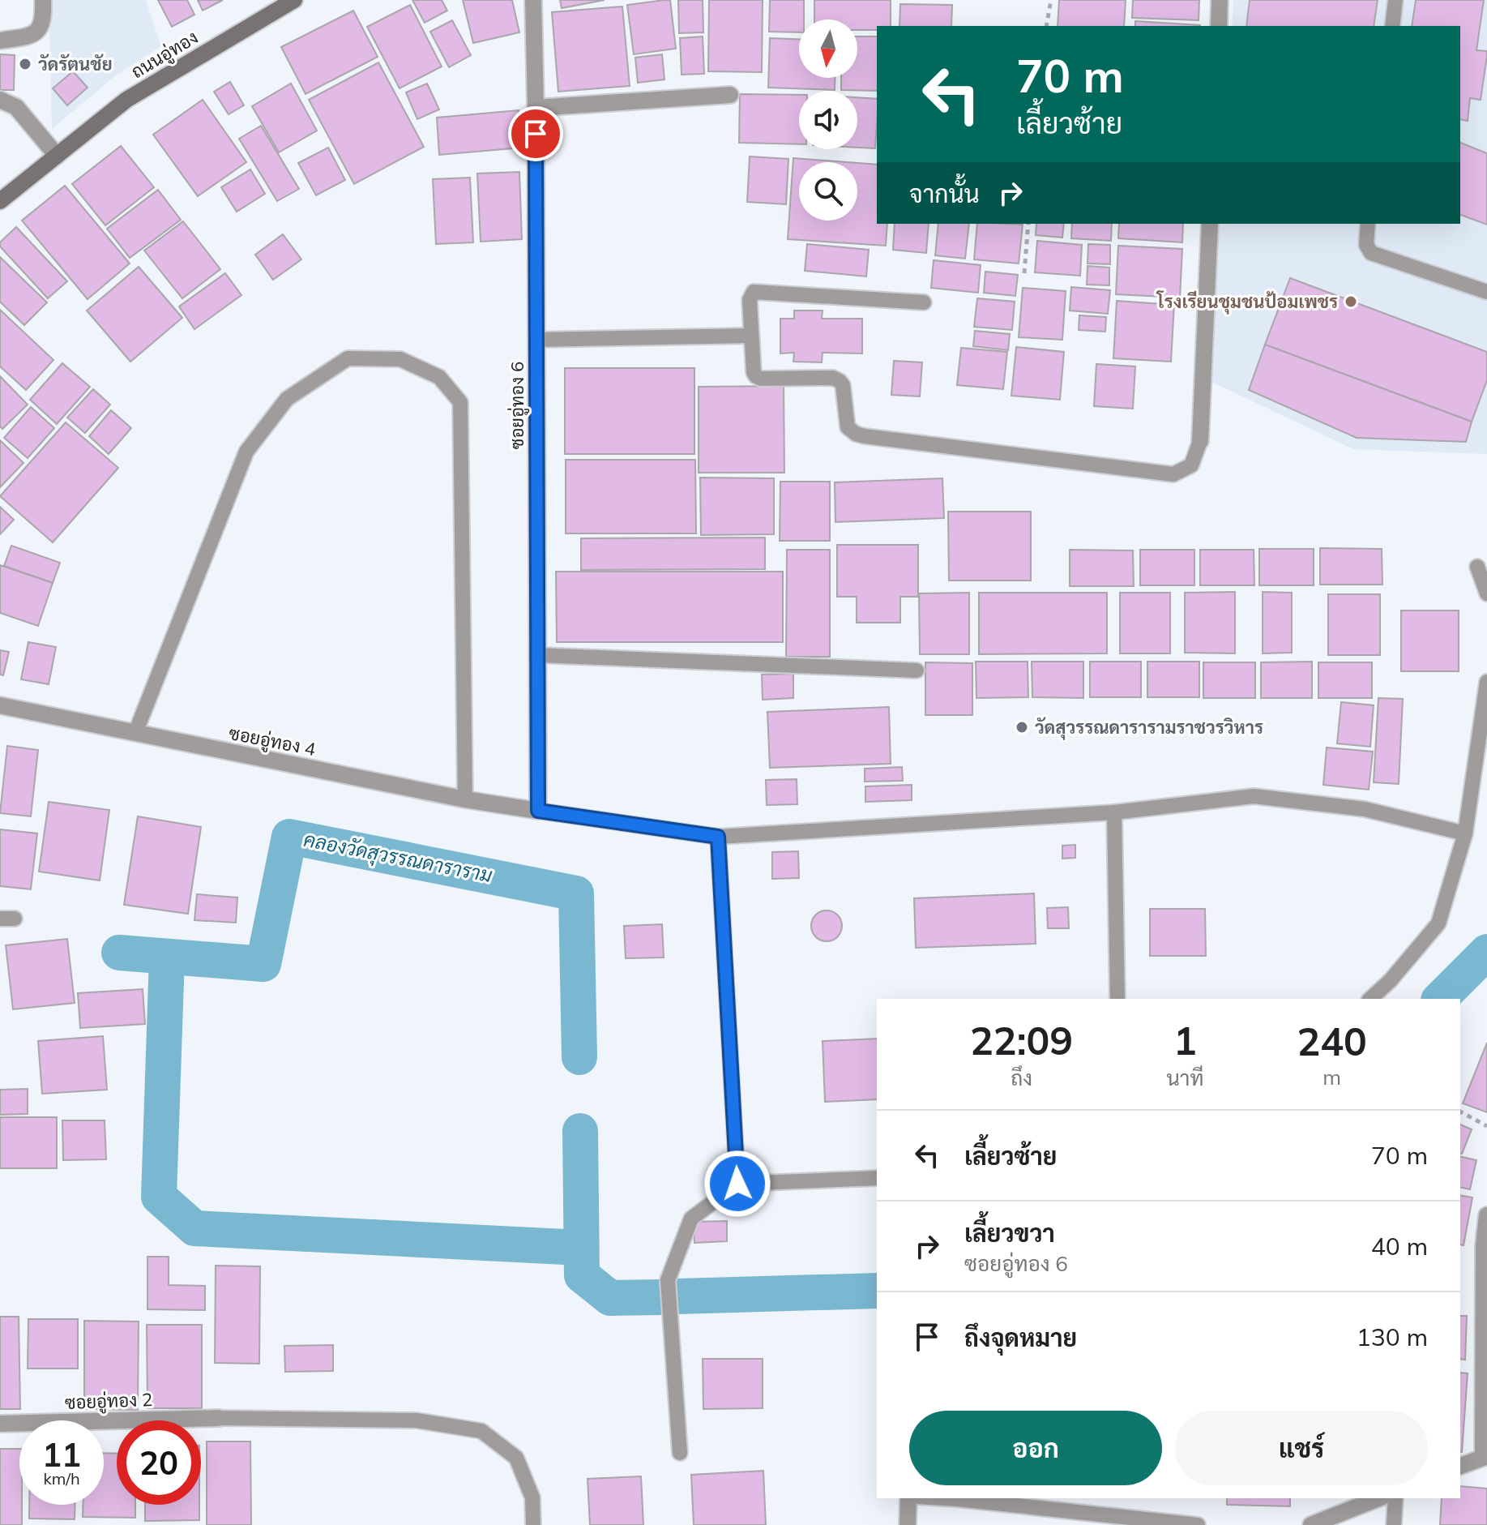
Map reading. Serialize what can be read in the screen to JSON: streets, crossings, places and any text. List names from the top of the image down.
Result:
{
  "streets": {
    "main road": ["ถนนอู่ทอง"],
    "street": ["ซอยอู่ทอง 6", "ซอยอู่ทอง 4", "ซอยอู่ทอง 2"]
  },
  "crossings": [
    ["ซอยอู่ทอง 6", "ซอยอู่ทอง 4"]
  ],
  "water": ["คลองวัดสุวรรณดาราราม"],
  "places": ["วัดรัตนชัย", "โรงเรียนชุมชนป้อมเพชร", "วัดสุวรรณดารารามราชวรวิหาร"],
  "north": "bottom",
  "page": {
    "turn": ["70 m", "เลี้ยวซ้าย"],
    "then": "จากนั้น",
    "eta": [
      "22:09",
      "ถึง",
      "1",
      "นาที",
      "240",
      "m"
    ],
    "list": [
      {
        "name": "เลี้ยวซ้าย",
        "value": "70 m"
      },
      {
        "name": "เลี้ยวขวา",
        "note": "ซอยอู่ทอง 6",
        "value": "40 m"
      },
      {
        "name": "ถึงจุดหมาย",
        "value": "130 m"
      }
    ],
    "buttons": ["ออก", "แชร์"],
    "speed": "11 km/h",
    "limit": "20"
  }
}
